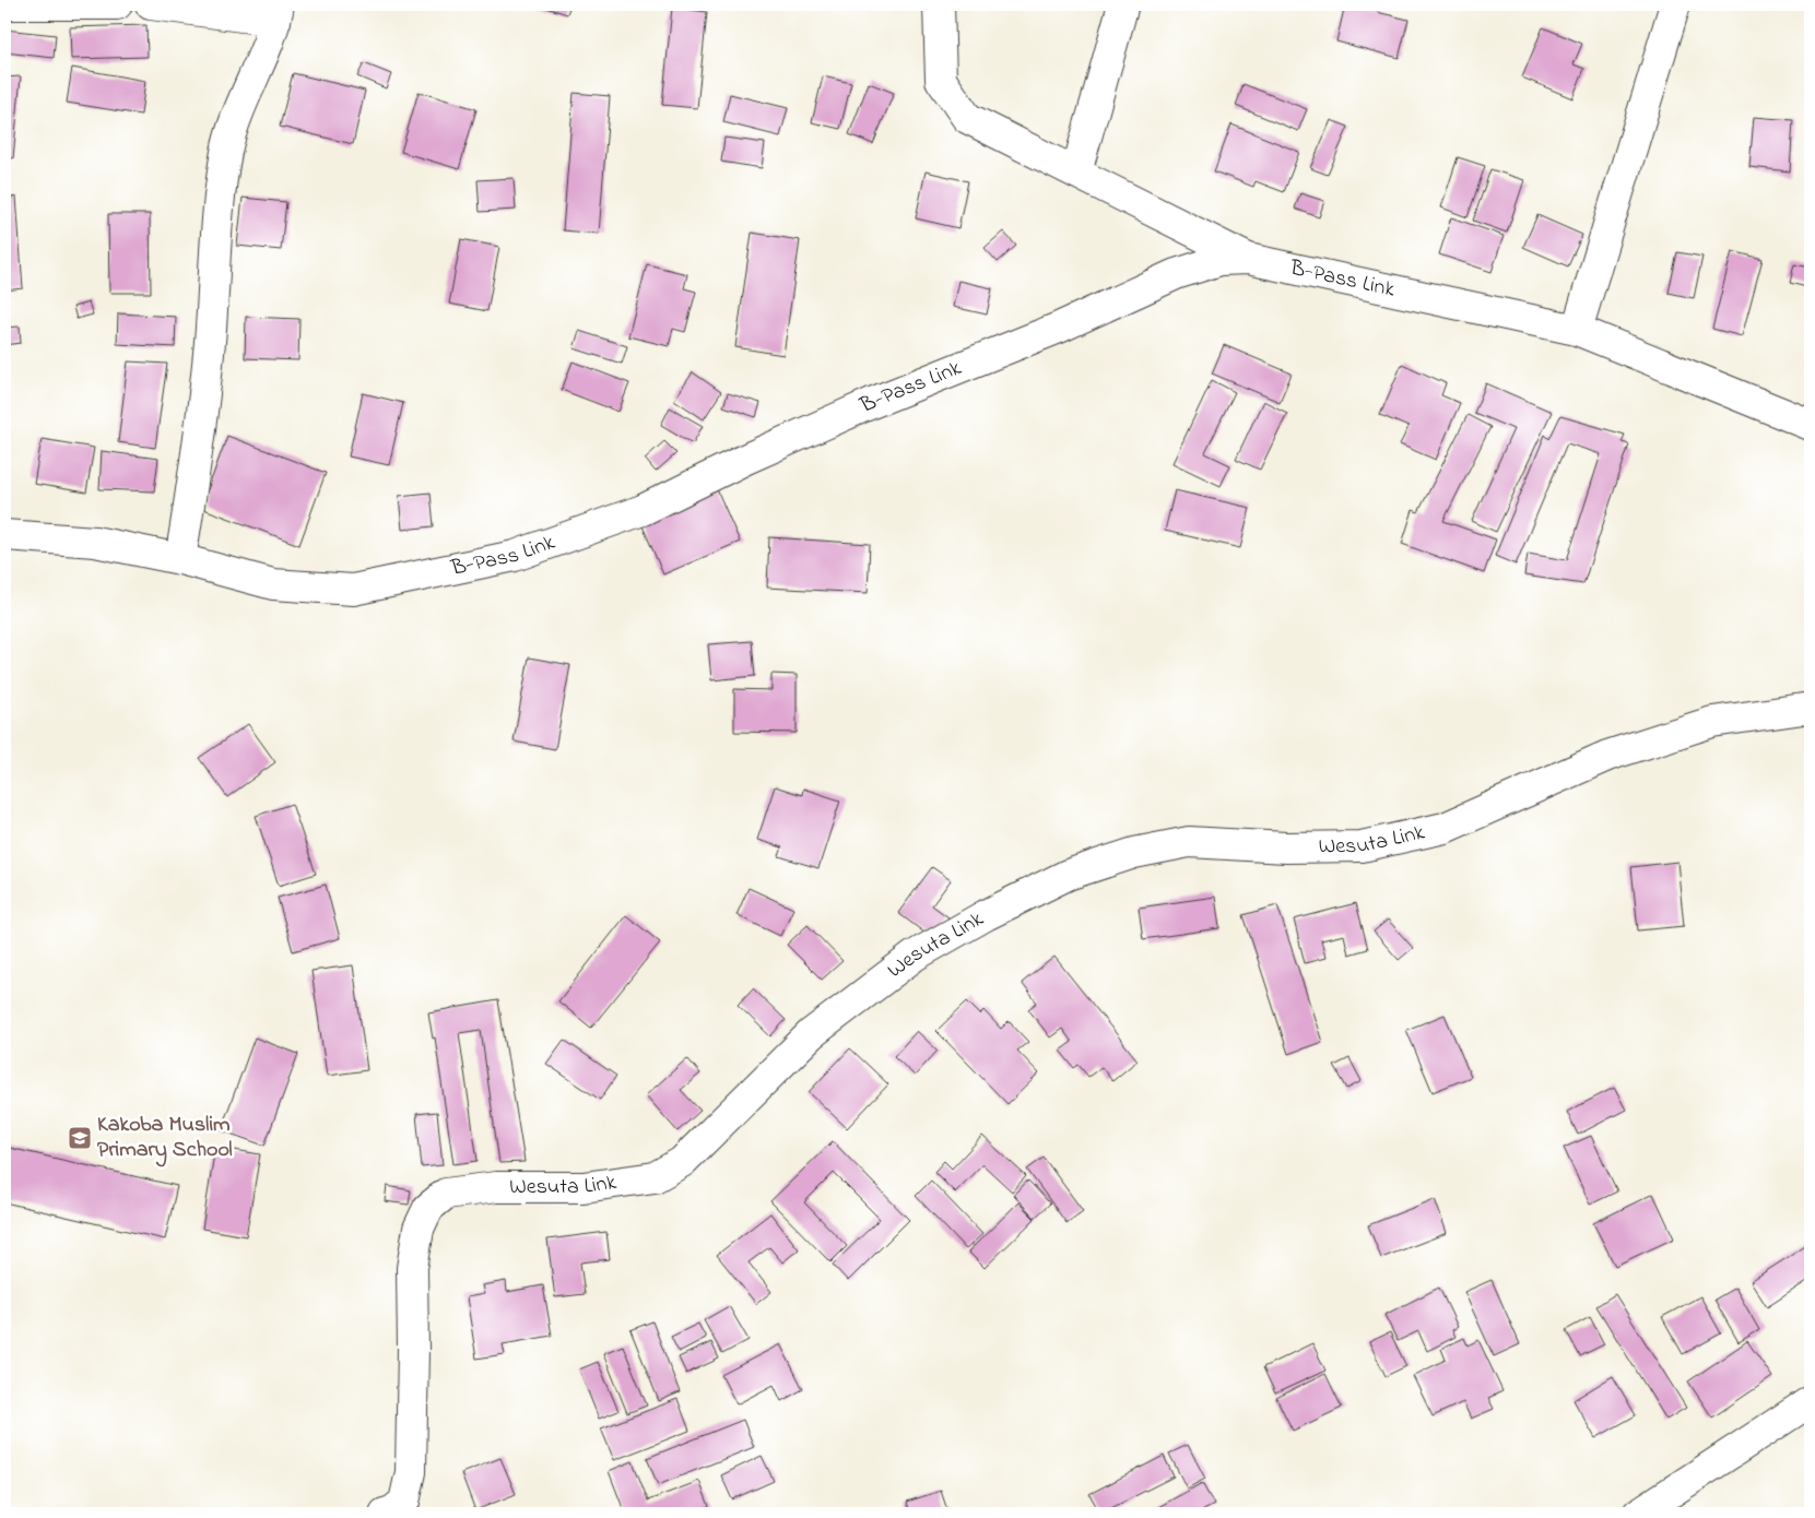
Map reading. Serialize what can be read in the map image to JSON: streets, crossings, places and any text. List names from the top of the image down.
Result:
{
  "streets": {
    "street": ["B-Pass Link", "Wesuta Link"]
  },
  "places": {
    "school or university": ["Kakoba Muslim Primary School"]
  }
}
